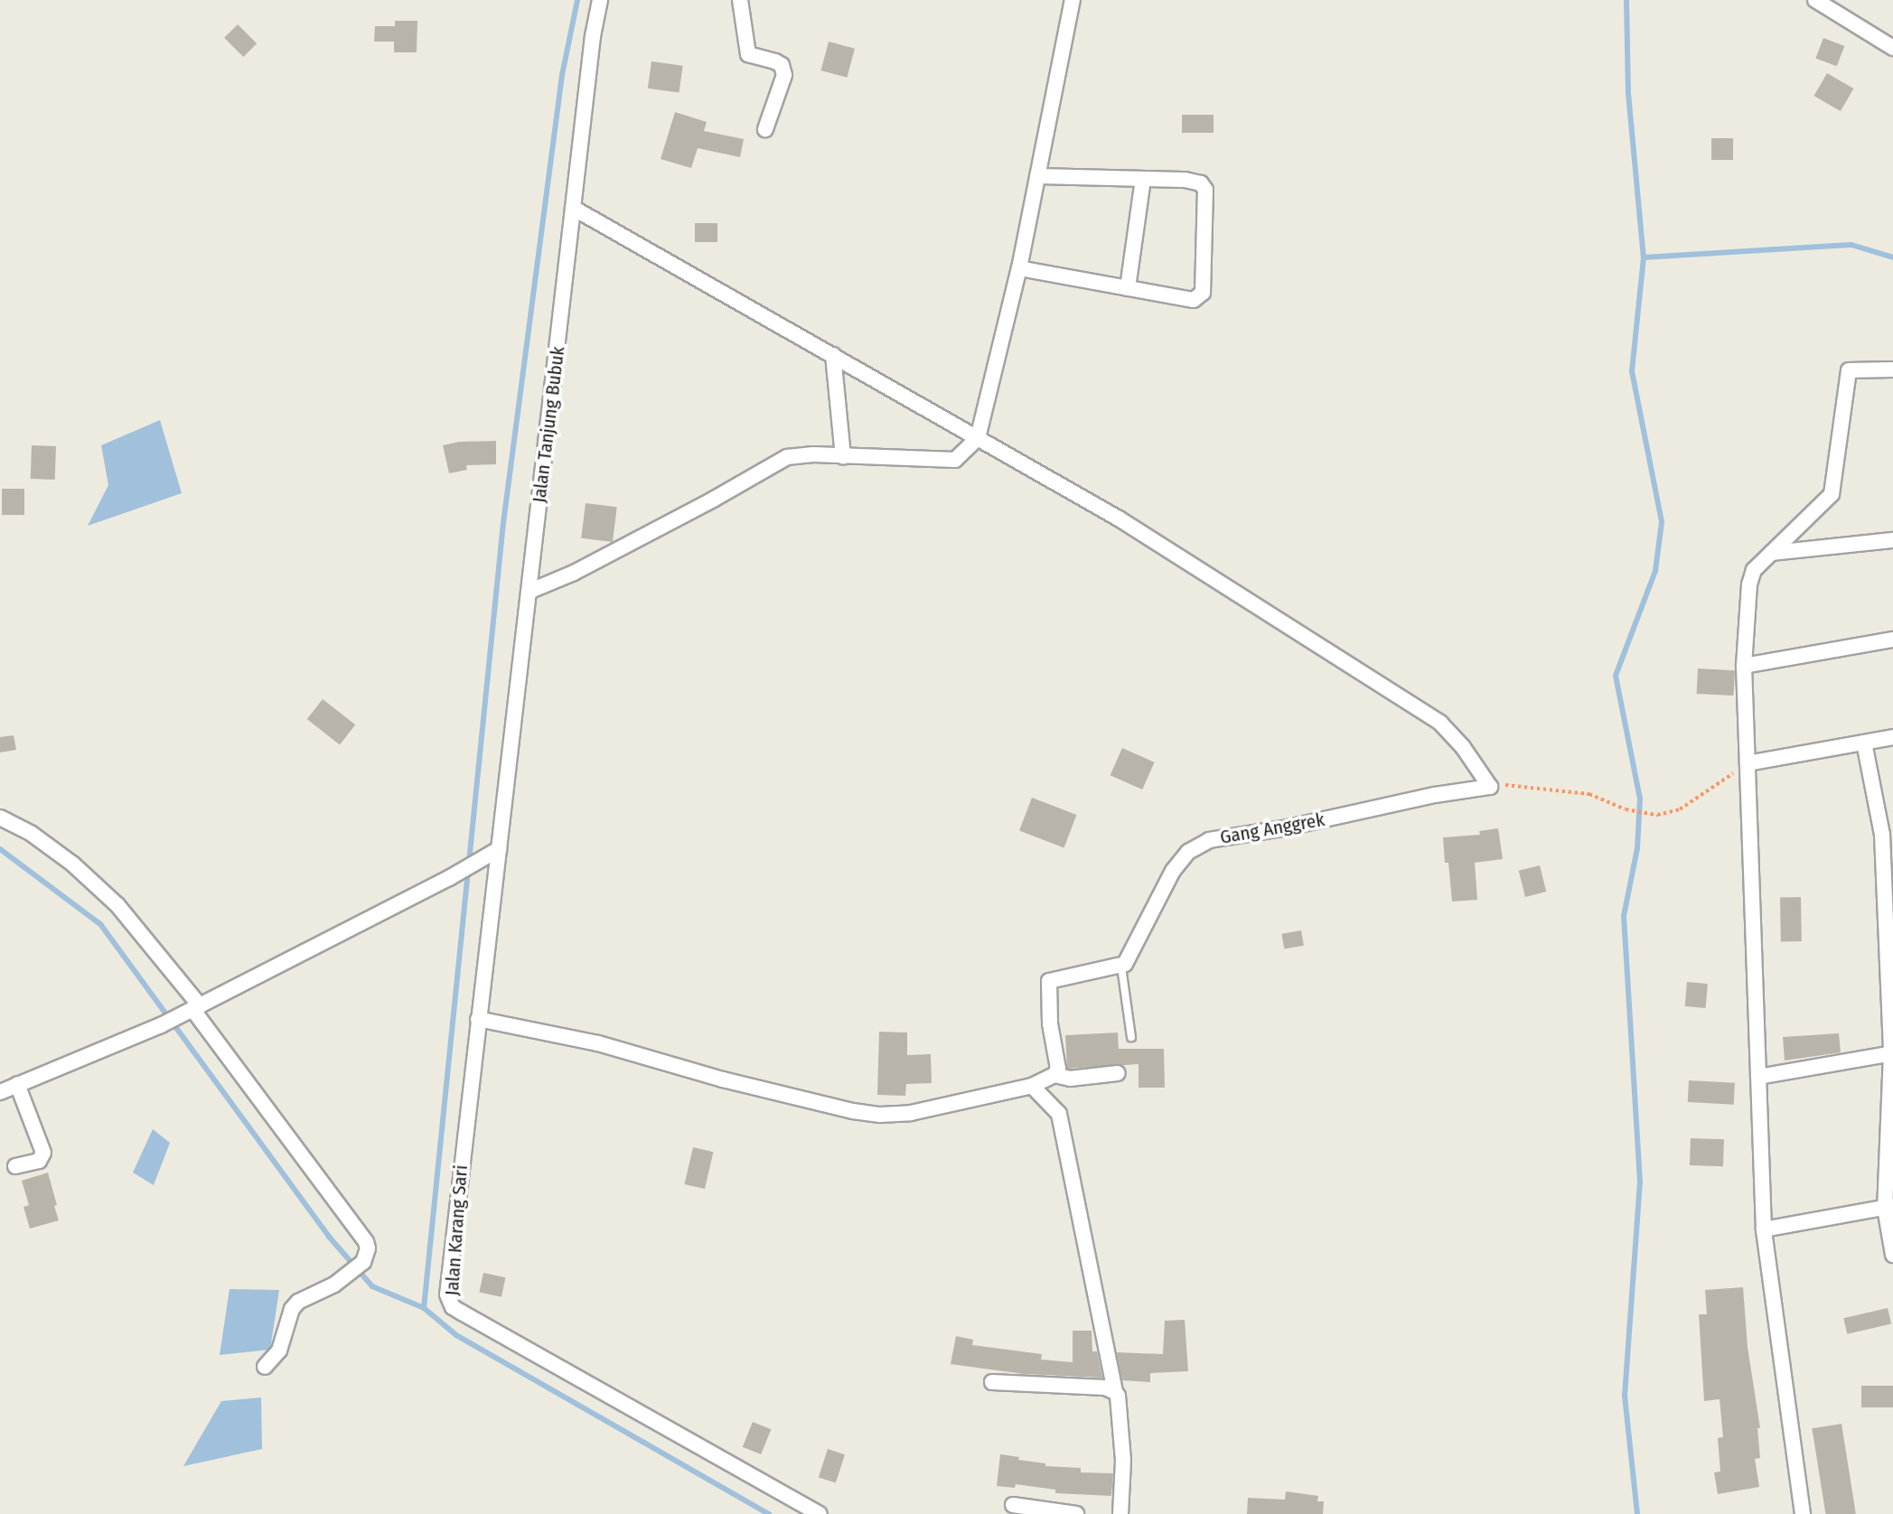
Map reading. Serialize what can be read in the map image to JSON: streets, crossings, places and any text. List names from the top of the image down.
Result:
{
  "streets": {
    "street": ["Jalan Tanjung Bubuk", "Gang Anggrek", "Jalan Karang Sari"]
  },
  "crossings": [
    ["Jalan Tanjung Bubuk", "Jalan Karang Sari"]
  ]
}
